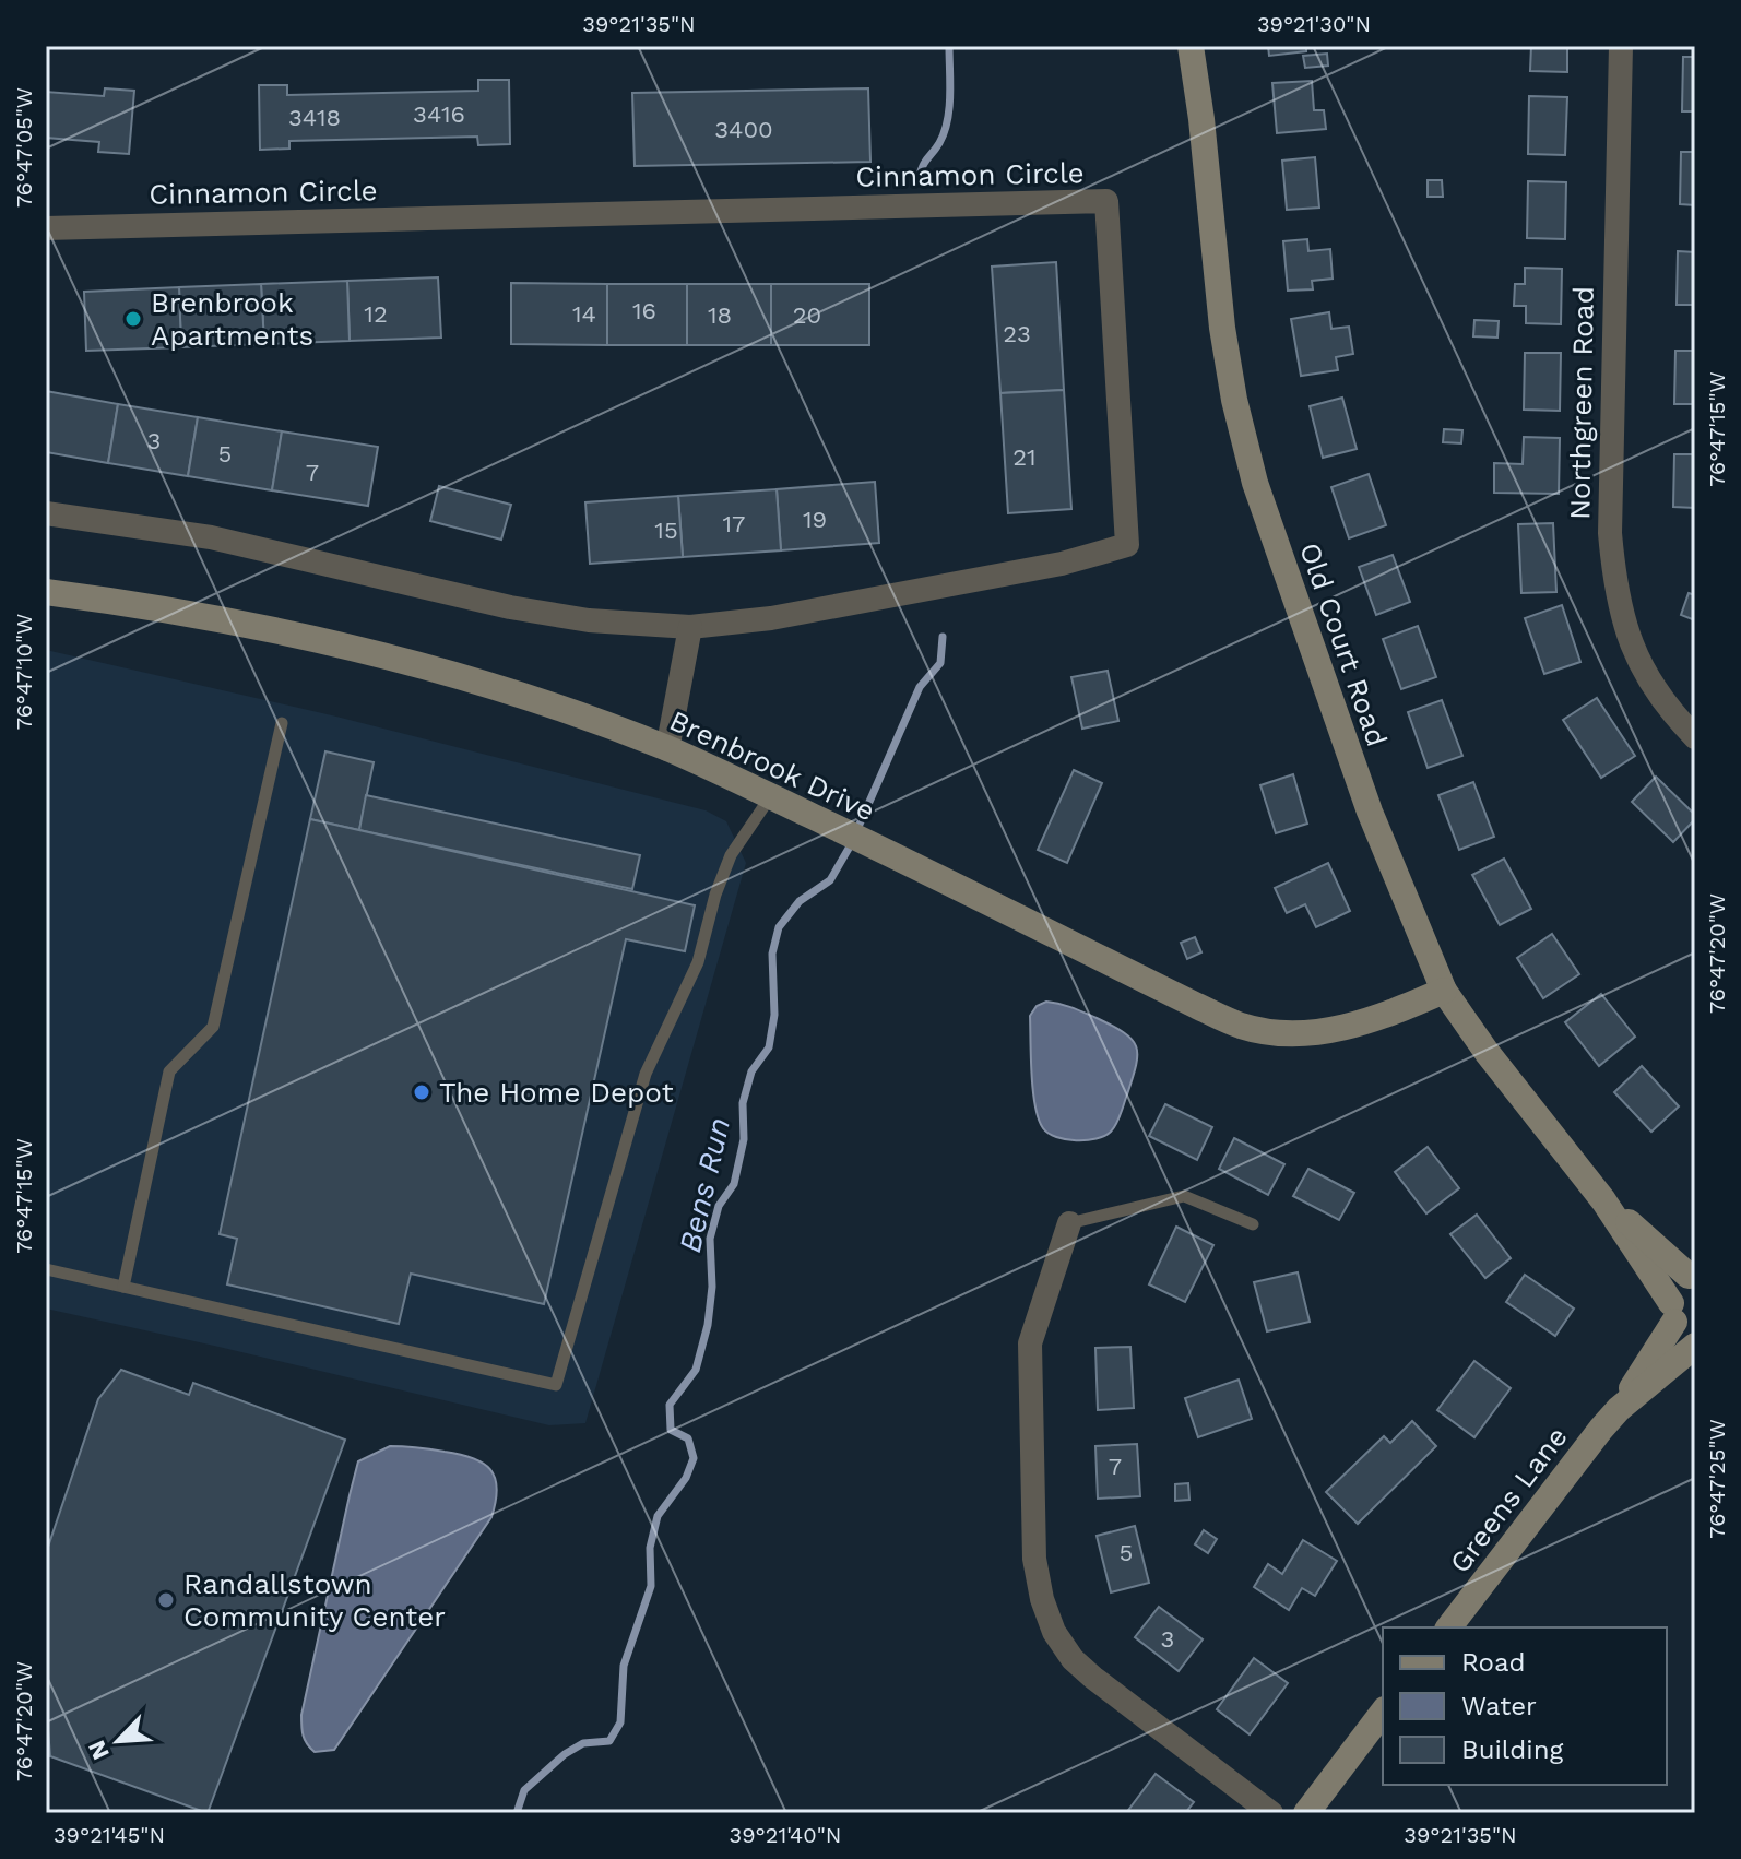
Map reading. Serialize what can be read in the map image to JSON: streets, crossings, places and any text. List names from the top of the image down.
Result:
{
  "streets": {
    "street": [
      "Cinnamon Circle",
      "Northgreen Road",
      "Old Court Road",
      "Brenbrook Drive",
      "Greens Lane"
    ]
  },
  "crossings": [
    ["Old Court Road", "Brenbrook Drive"],
    ["Old Court Road", "Greens Lane"]
  ],
  "water": ["Bens Run"],
  "places": ["Brenbrook Apartments", "The Home Depot", "Randallstown Community Center"],
  "house_numbers": [
    "3416",
    "3418",
    "3400",
    "16",
    "12",
    "14",
    "18",
    "20",
    "23",
    "3",
    "5",
    "21",
    "7",
    "19",
    "17",
    "15",
    "7",
    "5",
    "3"
  ],
  "legend": ["Road", "Water", "Building"],
  "north": "bottom left",
  "coordinates": [
    "39°21'35\"N",
    "39°21'30\"N",
    "76°47'05\"W",
    "76°47'15\"W",
    "76°47'10\"W",
    "76°47'20\"W",
    "76°47'25\"W",
    "39°21'45\"N",
    "39°21'40\"N"
  ]
}
